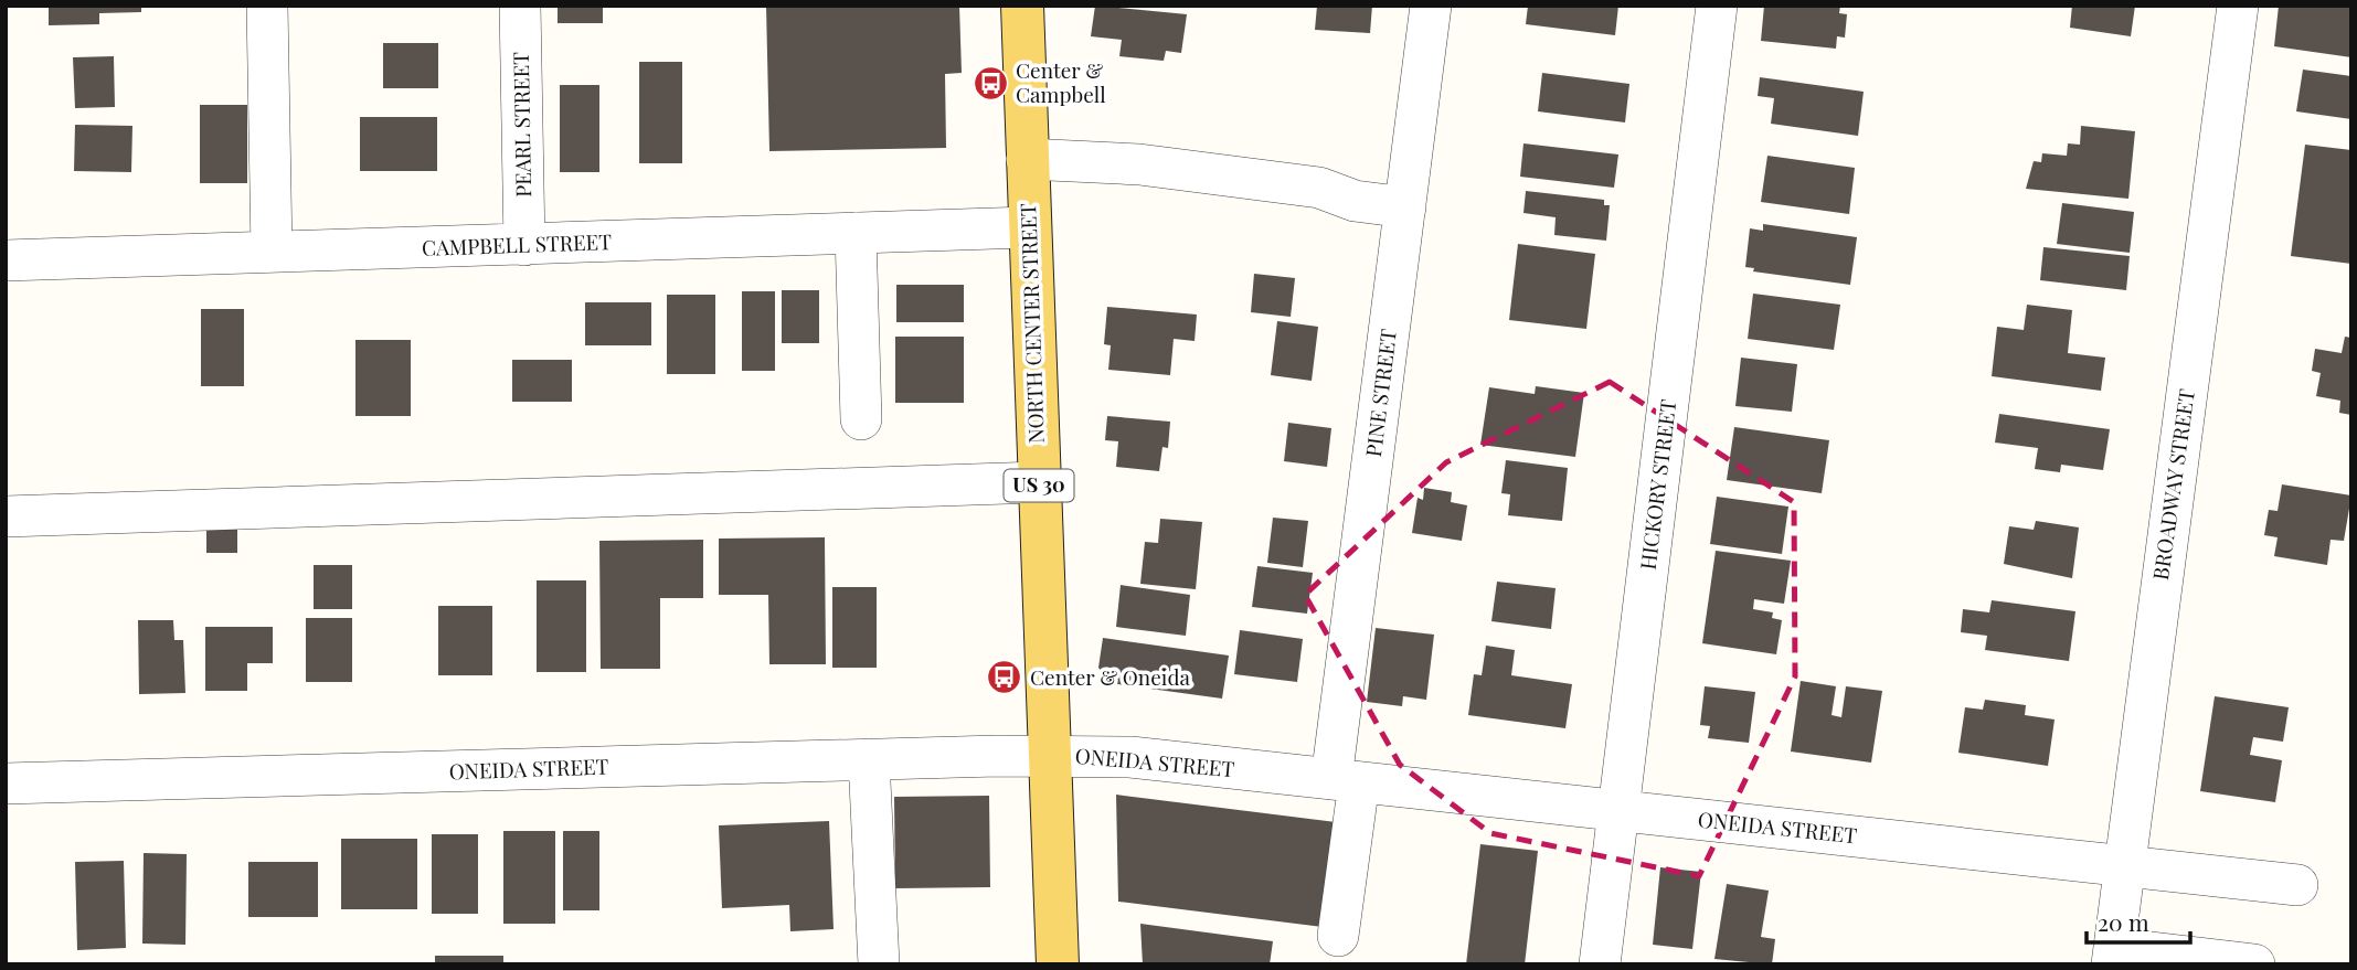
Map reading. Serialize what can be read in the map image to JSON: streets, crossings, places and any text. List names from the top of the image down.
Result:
{
  "streets": {
    "main road": ["NORTH CENTER STREET", "US 30"],
    "street": [
      "PEARL STREET",
      "CAMPBELL STREET",
      "PINE STREET",
      "HICKORY STREET",
      "BROADWAY STREET",
      "ONEIDA STREET"
    ]
  },
  "crossings": [
    ["PEARL STREET", "CAMPBELL STREET"],
    ["CAMPBELL STREET", "NORTH CENTER STREET"],
    ["NORTH CENTER STREET", "ONEIDA STREET"],
    ["PINE STREET", "ONEIDA STREET"],
    ["HICKORY STREET", "ONEIDA STREET"],
    ["BROADWAY STREET", "ONEIDA STREET"]
  ],
  "places": {
    "bus stop": ["Center & Campbell", "Center & Oneida"]
  },
  "scale_bar": "20 m"
}
